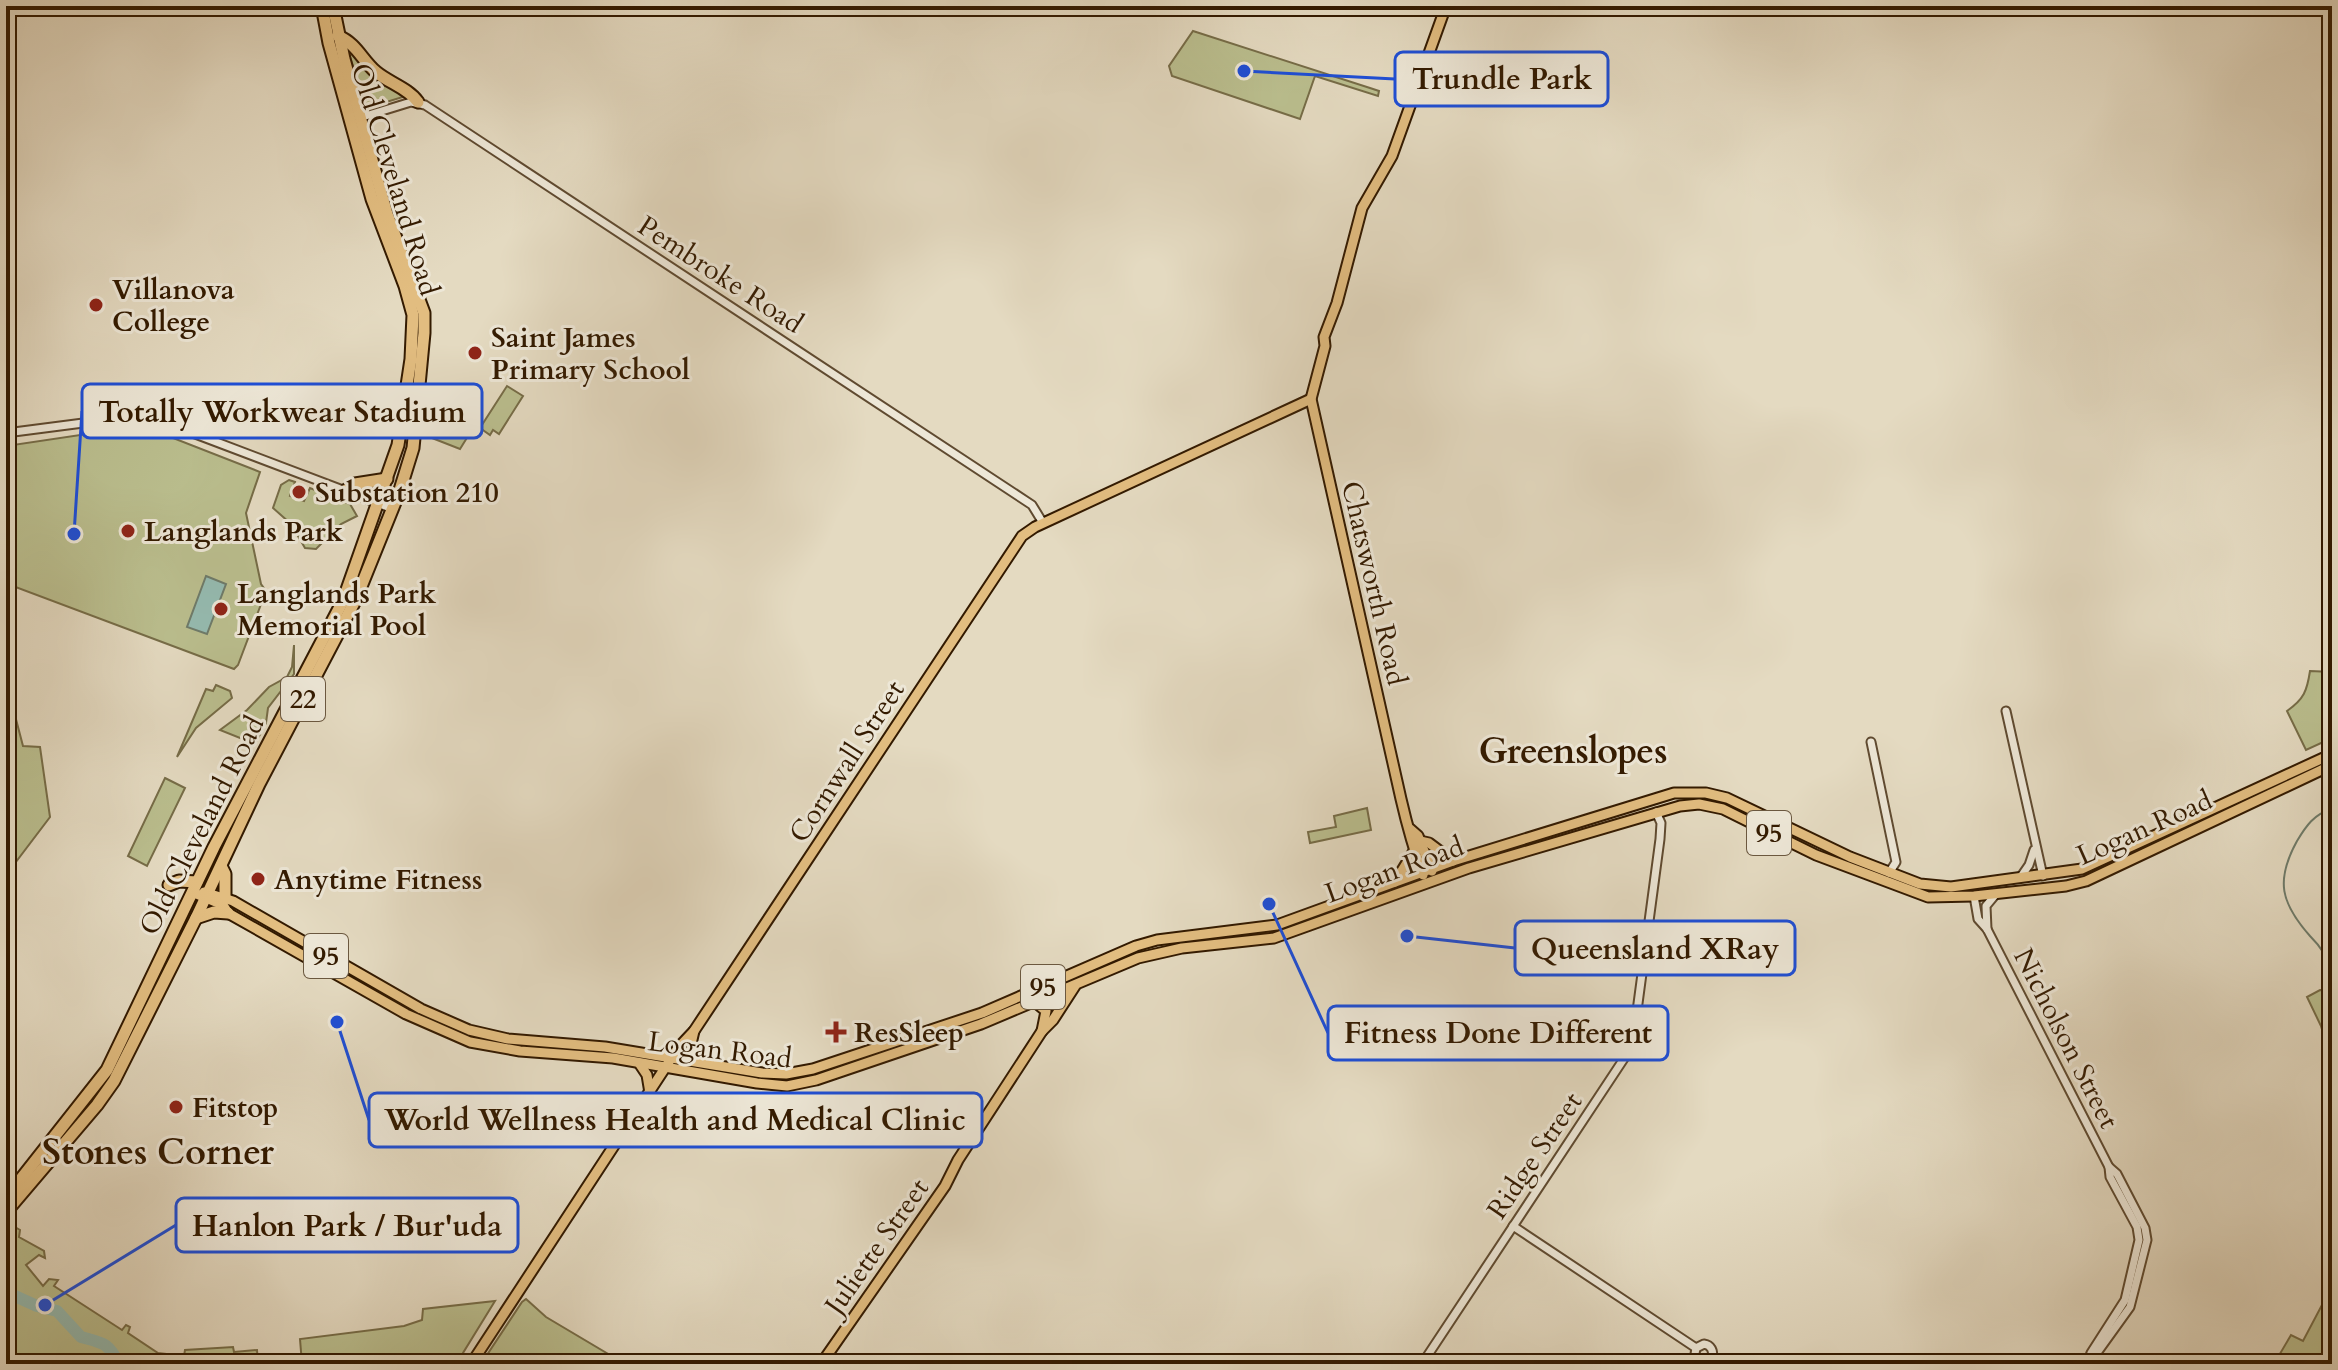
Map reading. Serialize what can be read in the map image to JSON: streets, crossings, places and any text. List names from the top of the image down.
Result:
{
  "streets": {
    "highway": ["Old Cleveland Road", "22"],
    "main road": [
      "Chatsworth Road",
      "Cornwall Street",
      "Logan Road",
      "95",
      "Juliette Street"
    ],
    "street": ["Pembroke Road", "Nicholson Street", "Ridge Street"]
  },
  "crossings": [
    ["Old Cleveland Road", "95"],
    ["Pembroke Road", "Cornwall Street"],
    ["Chatsworth Road", "Cornwall Street"],
    ["Chatsworth Road", "Logan Road"],
    ["Cornwall Street", "Logan Road"],
    ["Logan Road", "95"],
    ["Logan Road", "Nicholson Street"],
    ["Logan Road", "Ridge Street"],
    ["Logan Road", "Juliette Street"]
  ],
  "districts": ["Greenslopes", "Stones Corner"],
  "places": {
    "other": [
      "Trundle Park",
      "Villanova College",
      "Saint James Primary School",
      "Substation 210",
      "Langlands Park",
      "Totally Workwear Stadium",
      "Langlands Park Memorial Pool",
      "Anytime Fitness",
      "Fitness Done Different",
      "Queensland XRay",
      "World Wellness Health and Medical Clinic",
      "Fitstop",
      "Hanlon Park / Bur'uda"
    ],
    "health": ["ResSleep"]
  }
}
